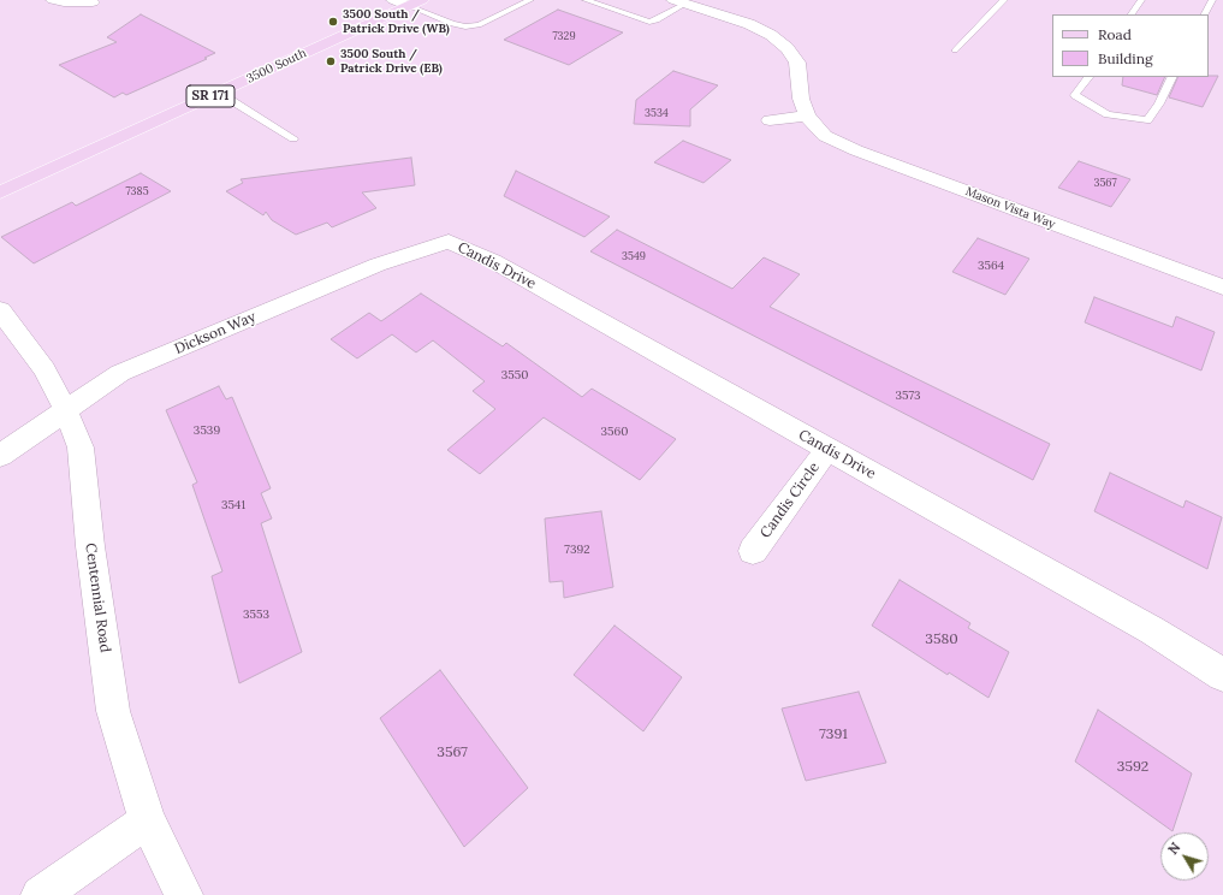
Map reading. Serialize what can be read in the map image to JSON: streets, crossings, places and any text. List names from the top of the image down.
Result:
{
  "streets": {
    "main road": ["3500 South", "SR 171"],
    "street": [
      "Mason Vista Way",
      "Candis Drive",
      "Dickson Way",
      "Candis Circle",
      "Centennial Road"
    ]
  },
  "crossings": [
    ["Candis Drive", "Dickson Way"],
    ["Candis Drive", "Candis Circle"],
    ["Dickson Way", "Centennial Road"]
  ],
  "places": ["3500 South / Patrick Drive (WB)", "3500 South / Patrick Drive (EB)"],
  "house_numbers": [
    "7329",
    "3534",
    "3567",
    "7385",
    "3549",
    "3564",
    "3550",
    "3573",
    "3539",
    "3560",
    "3541",
    "7392",
    "3553",
    "3580",
    "7391",
    "3567",
    "3592"
  ],
  "legend": ["Road", "Building"],
  "north": "top left"
}
